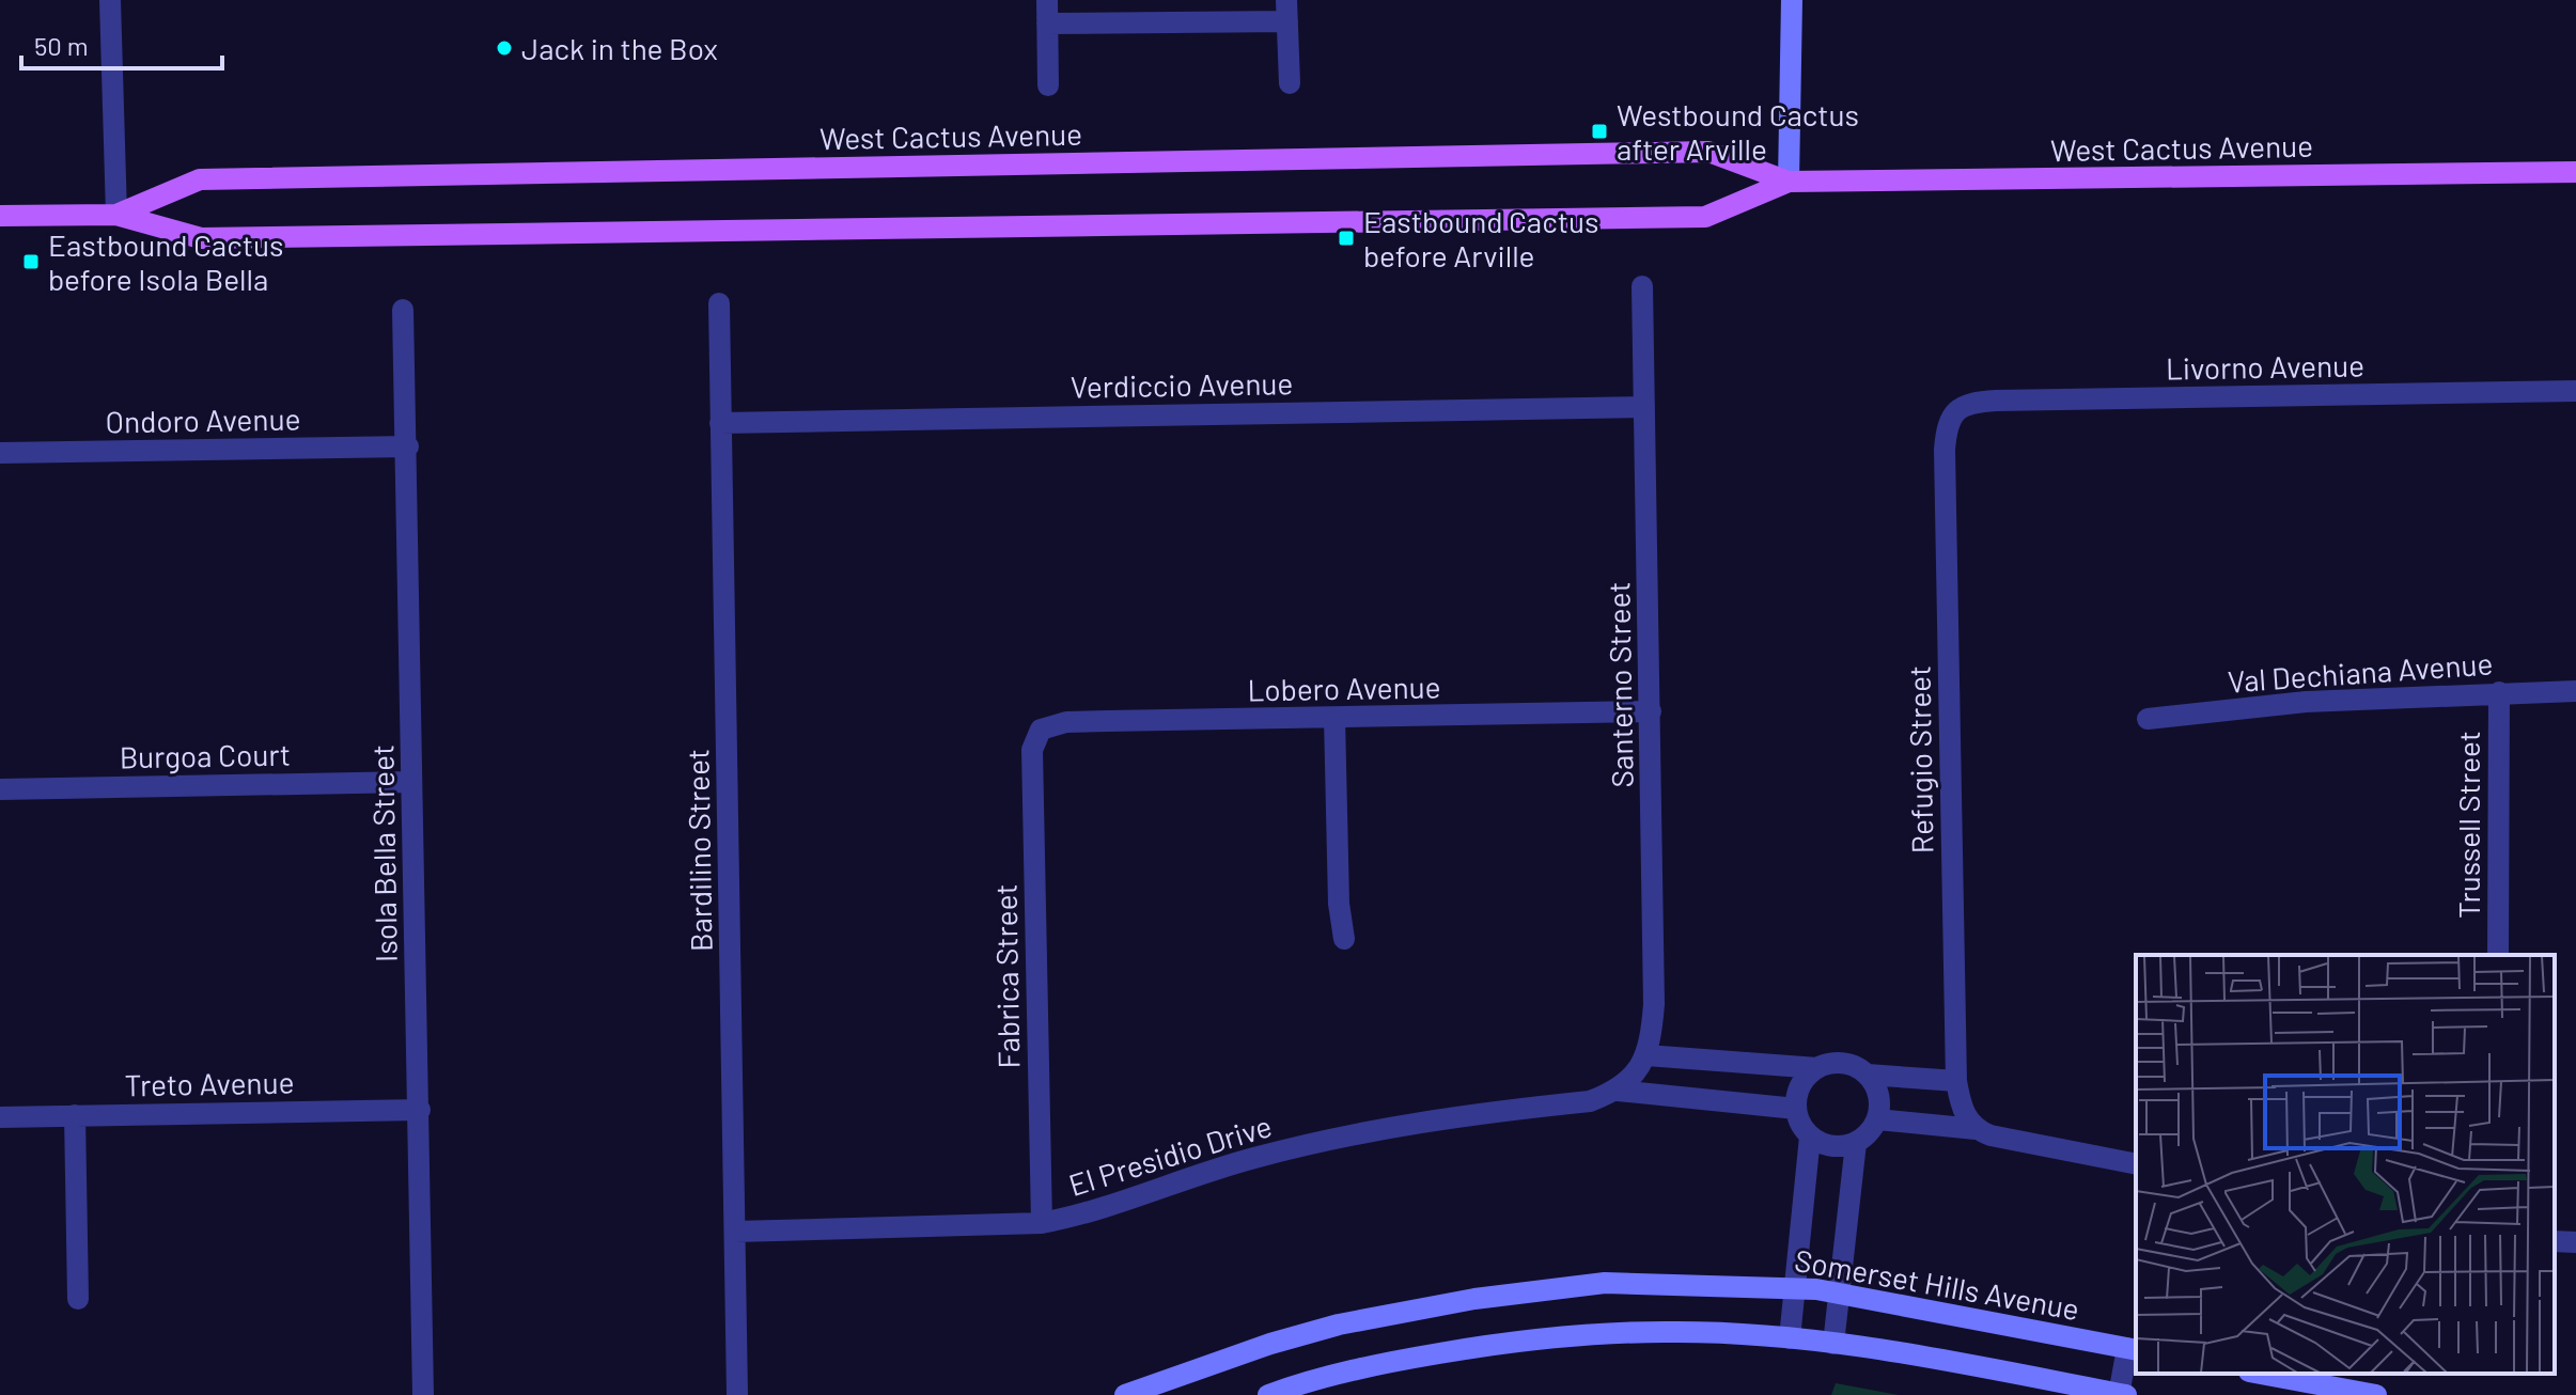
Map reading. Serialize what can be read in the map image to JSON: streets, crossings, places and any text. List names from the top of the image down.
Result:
{
  "streets": {
    "main road": ["West Cactus Avenue", "Somerset Hills Avenue"],
    "street": [
      "Livorno Avenue",
      "Verdiccio Avenue",
      "Ondoro Avenue",
      "Val Dechiana Avenue",
      "Santerno Street",
      "Lobero Avenue",
      "Burgoa Court",
      "Refugio Street",
      "Trussell Street",
      "Bardilino Street",
      "Isola Bella Street",
      "Fabrica Street",
      "Treto Avenue",
      "El Presidio Drive"
    ]
  },
  "crossings": [
    ["Livorno Avenue", "Refugio Street"],
    ["Verdiccio Avenue", "Santerno Street"],
    ["Verdiccio Avenue", "Bardilino Street"],
    ["Ondoro Avenue", "Isola Bella Street"],
    ["Val Dechiana Avenue", "Trussell Street"],
    ["Santerno Street", "Lobero Avenue"],
    ["Santerno Street", "El Presidio Drive"],
    ["Lobero Avenue", "Fabrica Street"],
    ["Burgoa Court", "Isola Bella Street"],
    ["Bardilino Street", "El Presidio Drive"],
    ["Isola Bella Street", "Treto Avenue"],
    ["Fabrica Street", "El Presidio Drive"]
  ],
  "places": {
    "other": ["Jack in the Box"],
    "transit": ["Westbound Cactus after Arville", "Eastbound Cactus before Arville", "Eastbound Cactus before Isola Bella"]
  },
  "scale_bar": "50 m"
}
